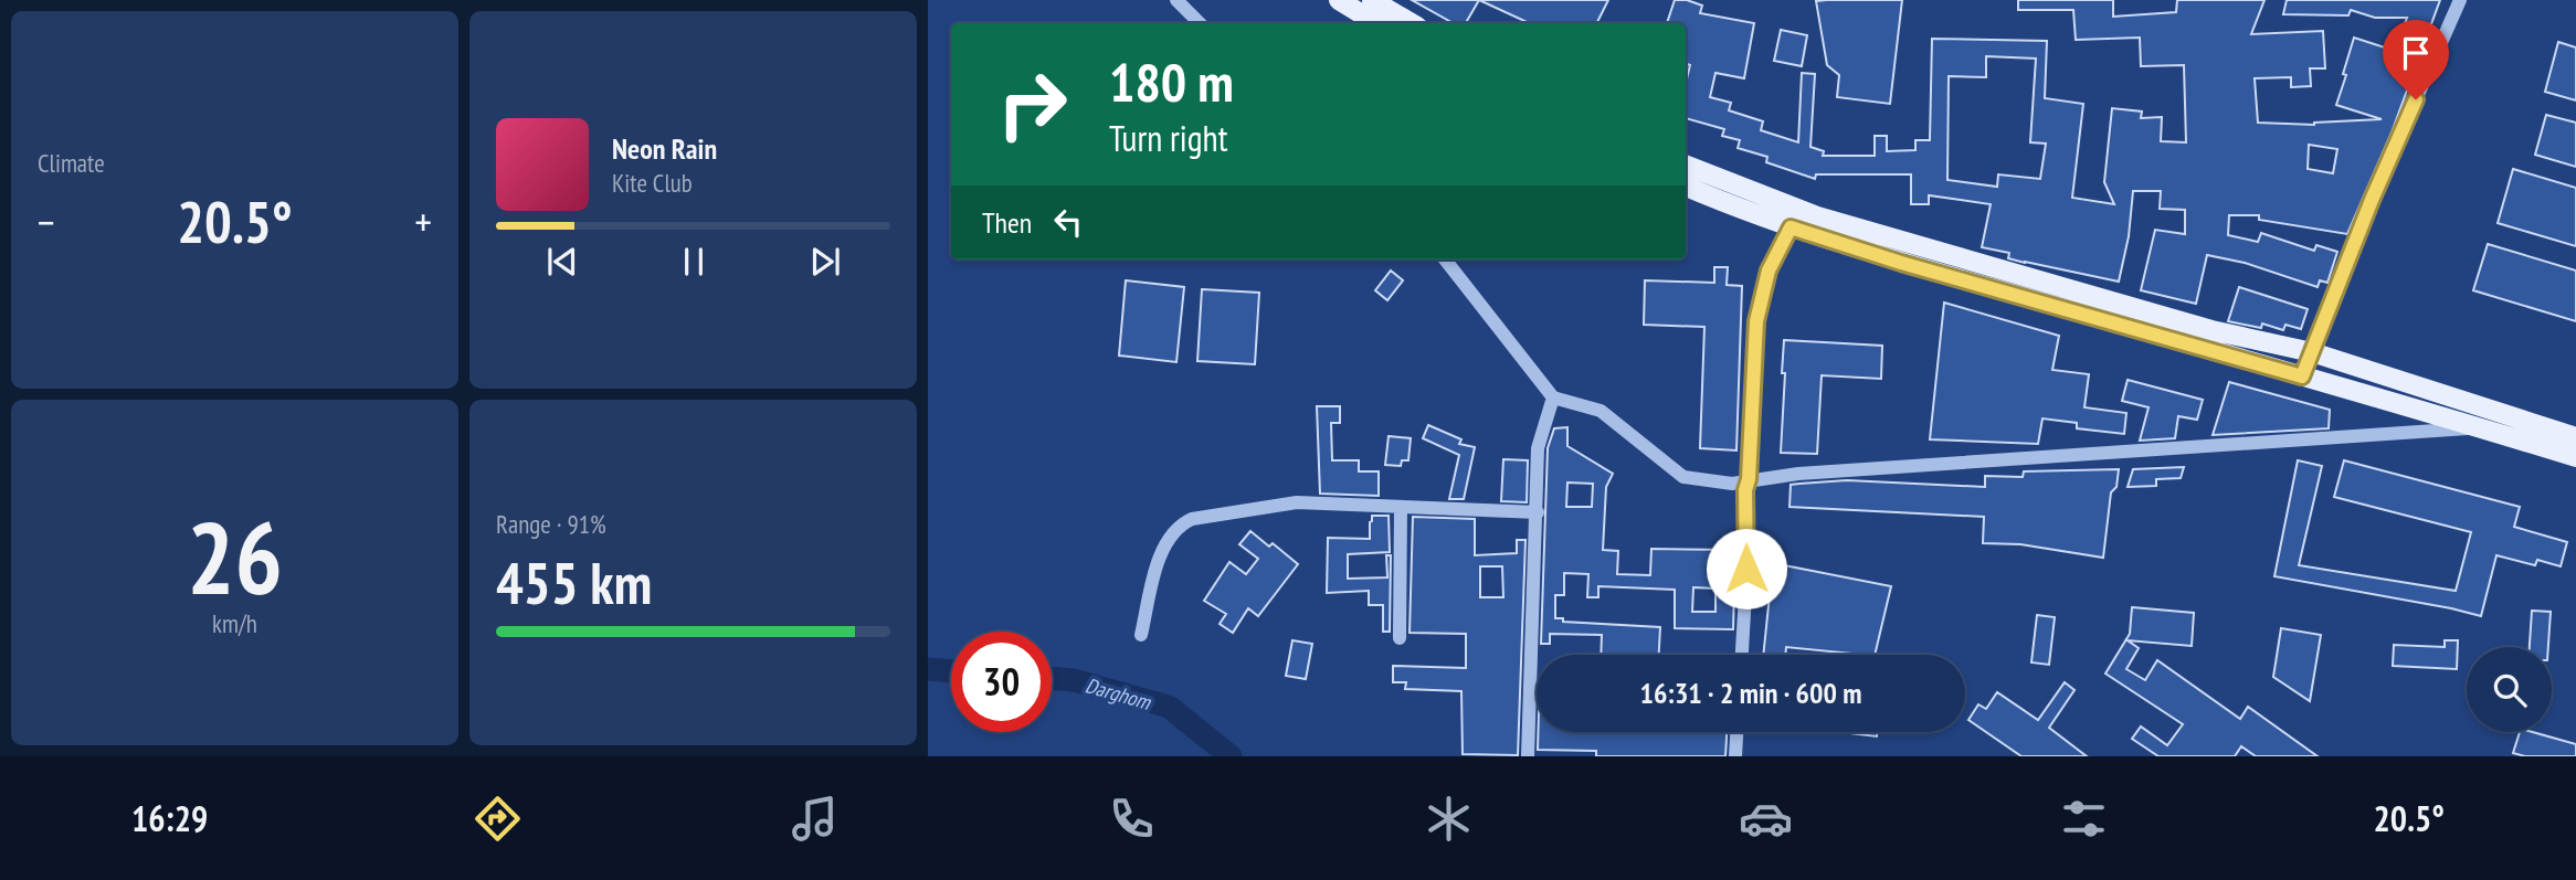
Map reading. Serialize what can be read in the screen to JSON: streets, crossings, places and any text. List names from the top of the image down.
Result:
{
  "water": ["Darghоm"],
  "page": {
    "tile": [
      "Climate",
      ["26", "km/h"],
      ["Range · 91%", "455 km"]
    ],
    "turn": ["180 m", "Turn right"],
    "song": ["Neon Rain", "Kite Club"],
    "then": "Then",
    "heat": ["−", "20.5°", "+"],
    "limit": "30",
    "trip": "16:31 · 2 min · 600 m",
    "tabs": ["16:29", "20.5°"]
  }
}
